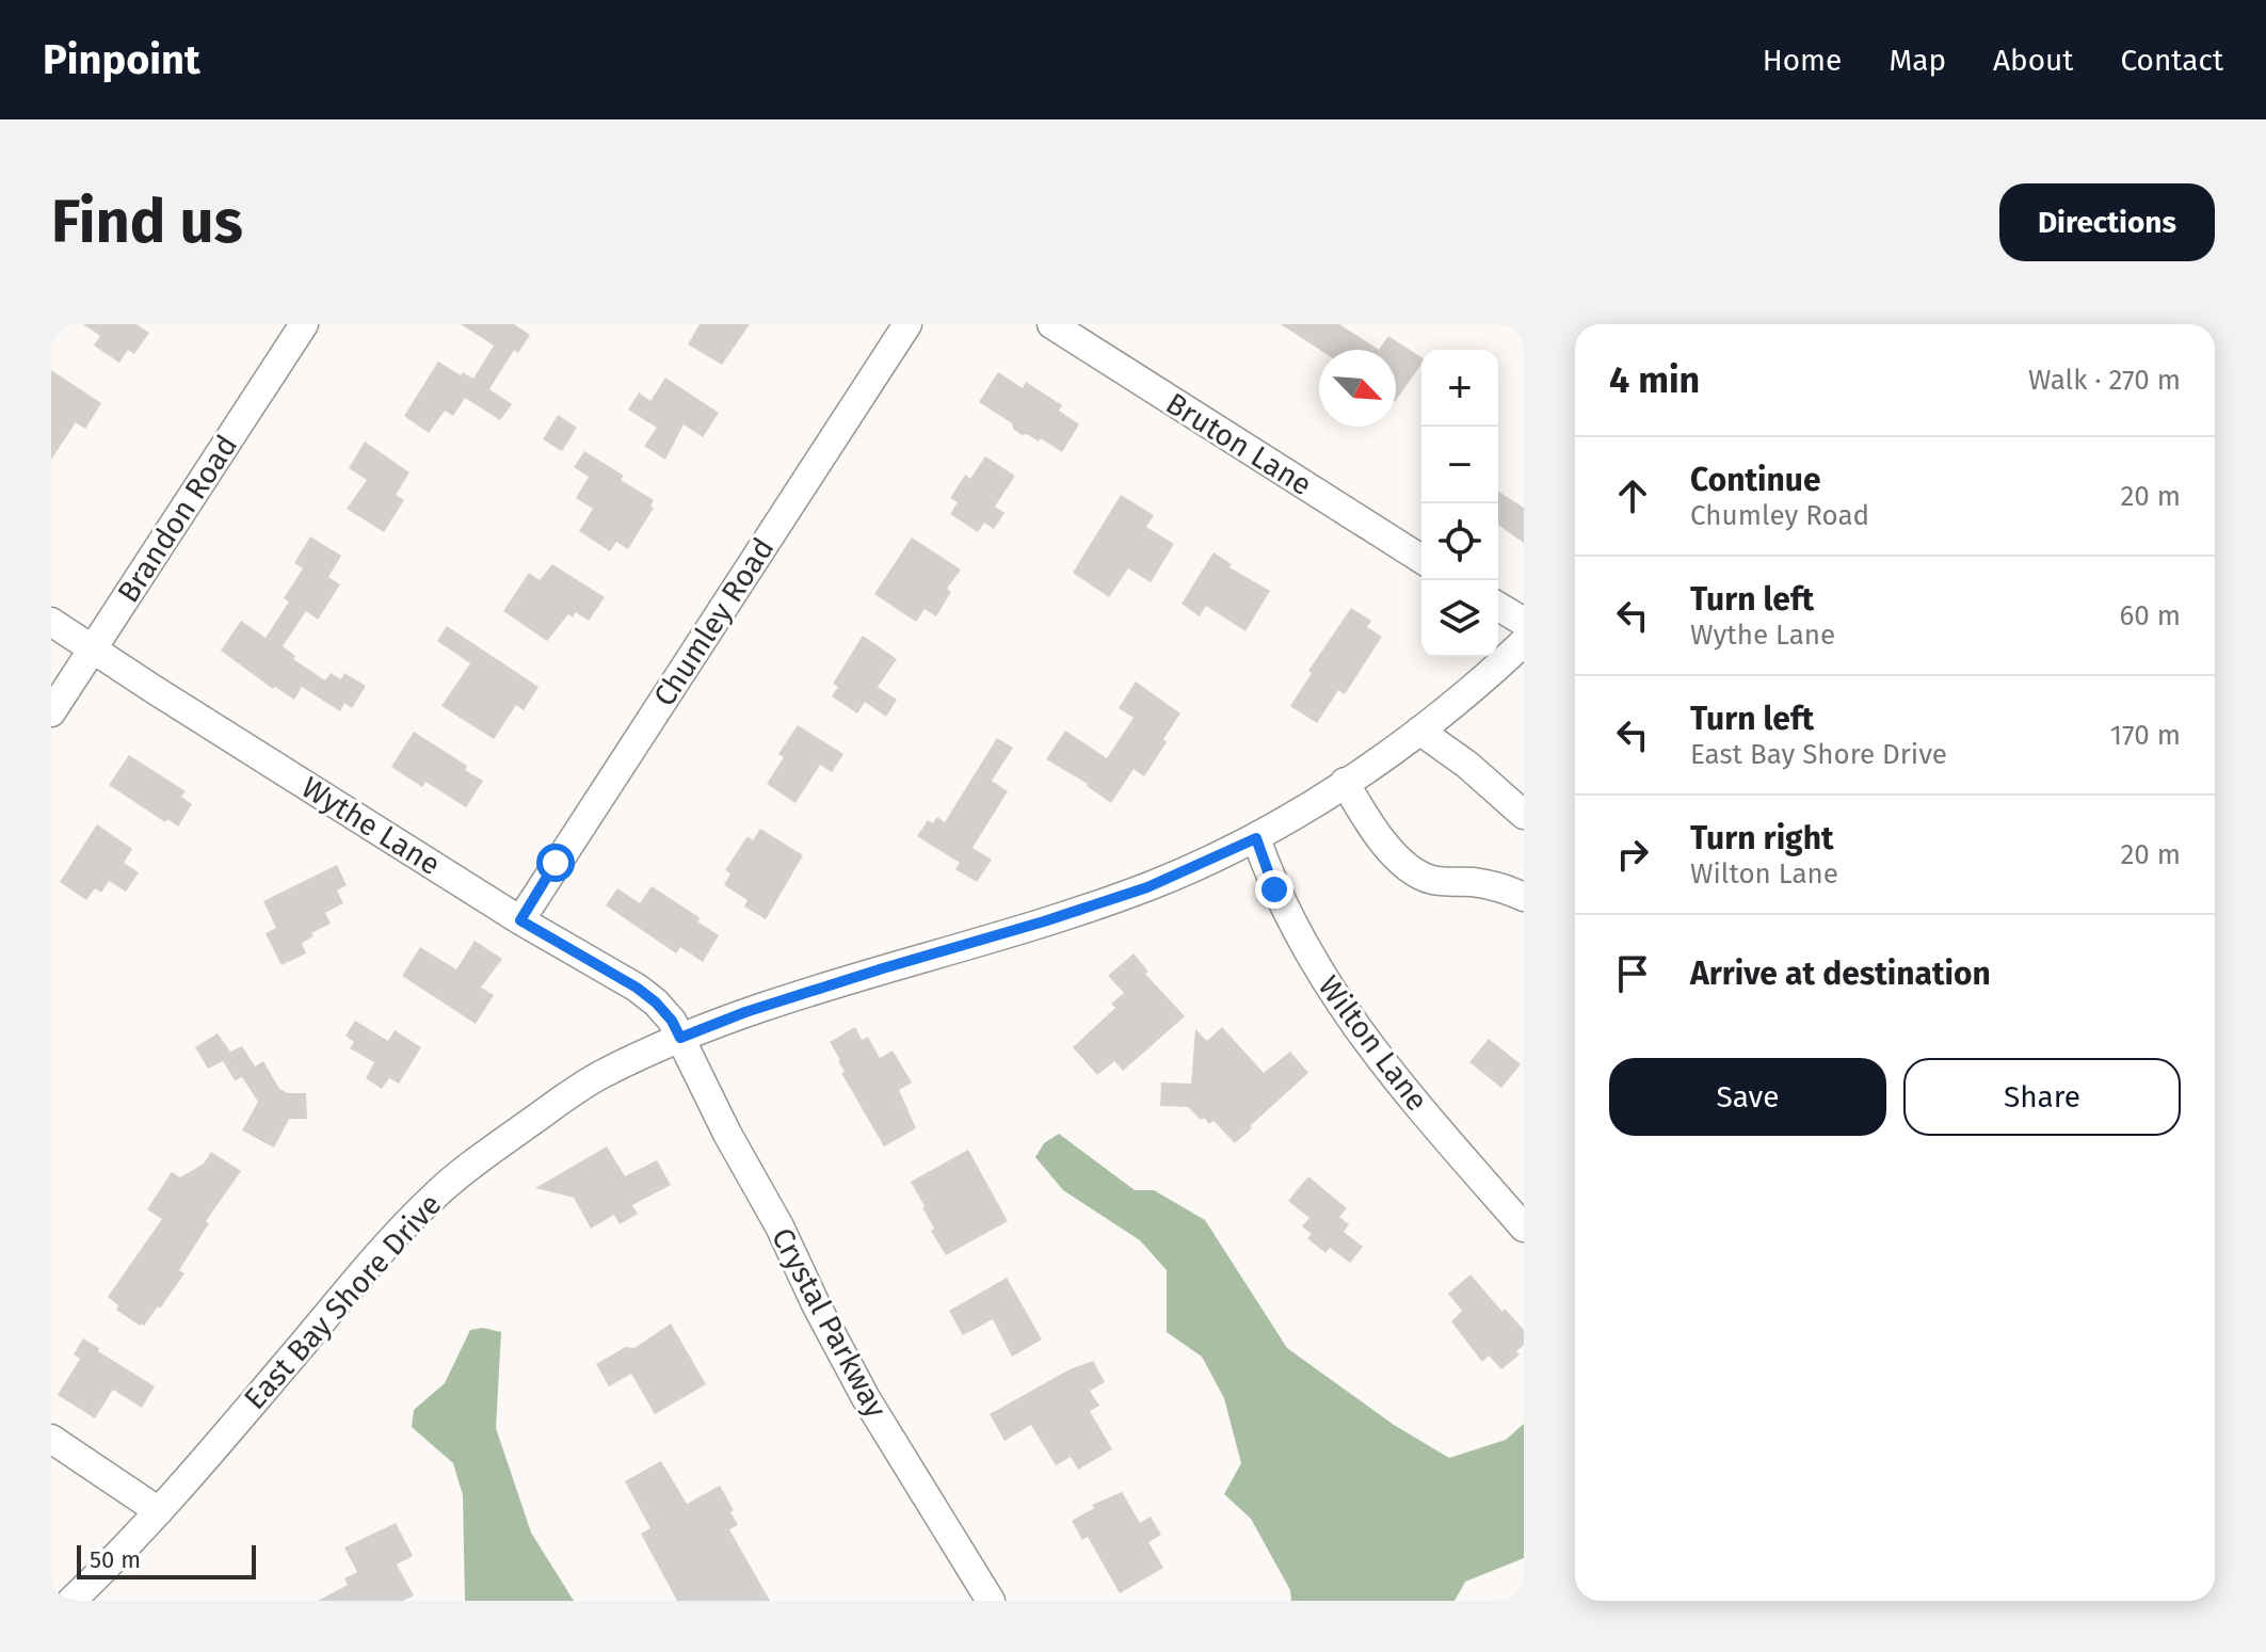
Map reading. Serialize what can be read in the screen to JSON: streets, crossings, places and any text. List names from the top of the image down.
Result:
{
  "streets": {
    "street": [
      "Bruton Lane",
      "Brandon Road",
      "Chumley Road",
      "Wythe Lane",
      "Wilton Lane",
      "East Bay Shore Drive",
      "Crystal Parkway"
    ]
  },
  "crossings": [
    ["Brandon Road", "Wythe Lane"],
    ["Chumley Road", "Wythe Lane"],
    ["Wythe Lane", "East Bay Shore Drive"],
    ["Wythe Lane", "Crystal Parkway"],
    ["Wilton Lane", "East Bay Shore Drive"],
    ["East Bay Shore Drive", "Crystal Parkway"]
  ],
  "scale_bar": "50 m",
  "north": "bottom right",
  "page": {
    "header": "Pinpoint",
    "nav": [
      "Home",
      "Map",
      "About",
      "Contact"
    ],
    "buttons": [
      "Directions",
      ["Save", "Share"]
    ],
    "title": "Find us",
    "heading": ["4 min", "Walk · 270 m"],
    "map_buttons": ["+", "−"],
    "list": [
      ["Continue", "Chumley Road", "20 m"],
      ["Turn left", "Wythe Lane", "60 m"],
      ["Turn left", "East Bay Shore Drive", "170 m"],
      ["Turn right", "Wilton Lane", "20 m"],
      "Arrive at destination"
    ],
    "scale": "50 m"
  }
}
